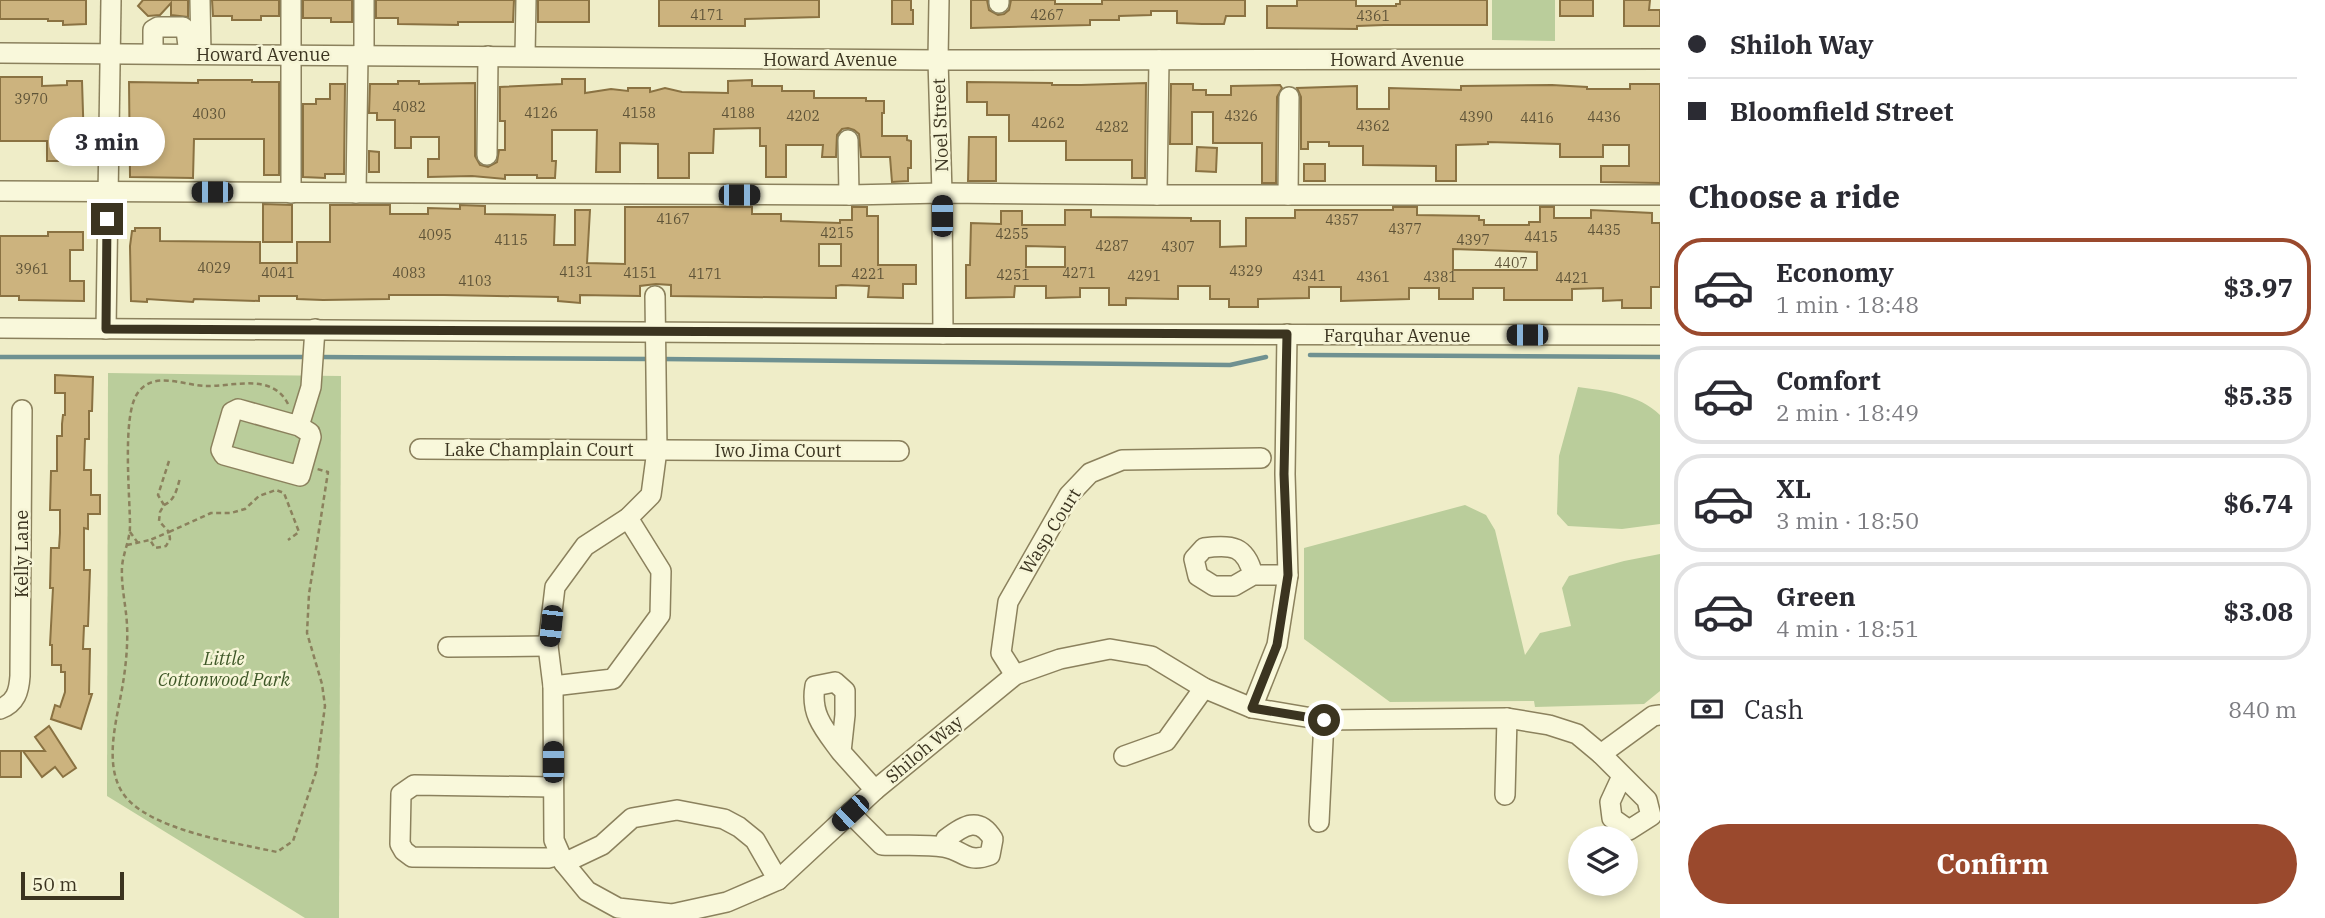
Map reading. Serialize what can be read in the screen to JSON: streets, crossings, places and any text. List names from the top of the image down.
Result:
{
  "streets": {
    "street": [
      "Howard Avenue",
      "Noel Street",
      "Farquhar Avenue",
      "Lake Champlain Court",
      "Iwo Jima Court",
      "Wasp Court",
      "Kelly Lane",
      "Shiloh Way"
    ]
  },
  "crossings": [
    ["Howard Avenue", "Noel Street"],
    ["Noel Street", "Farquhar Avenue"],
    ["Farquhar Avenue", "Shiloh Way"],
    ["Lake Champlain Court", "Iwo Jima Court"],
    ["Lake Champlain Court", "Shiloh Way"],
    ["Iwo Jima Court", "Shiloh Way"],
    ["Wasp Court", "Shiloh Way"]
  ],
  "parks": ["Little Cottonwood Park"],
  "house_numbers": [
    "4171",
    "4267",
    "4361",
    "3970",
    "4082",
    "4126",
    "4158",
    "4188",
    "4030",
    "4202",
    "4326",
    "4390",
    "4436",
    "4416",
    "4262",
    "4362",
    "4282",
    "4167",
    "4357",
    "4377",
    "4435",
    "4215",
    "4255",
    "4095",
    "4415",
    "4115",
    "4397",
    "4287",
    "4307",
    "4407",
    "4029",
    "3961",
    "4329",
    "4131",
    "4041",
    "4083",
    "4151",
    "4271",
    "4171",
    "4221",
    "4251",
    "4291",
    "4341",
    "4361",
    "4381",
    "4421",
    "4103"
  ],
  "scale_bar": "50 m",
  "page": {
    "banner": ["Shiloh Way", "Bloomfield Street"],
    "bubble": "3 min",
    "heading": "Choose a ride",
    "list": [
      {
        "name": "Economy",
        "note": "1 min · 18:48",
        "value": "$3.97"
      },
      {
        "name": "Comfort",
        "note": "2 min · 18:49",
        "value": "$5.35"
      },
      {
        "name": "XL",
        "note": "3 min · 18:50",
        "value": "$6.74"
      },
      {
        "name": "Green",
        "note": "4 min · 18:51",
        "value": "$3.08"
      }
    ],
    "pay": ["Cash", "840 m"],
    "buttons": "Confirm",
    "scale": "50 m"
  }
}
